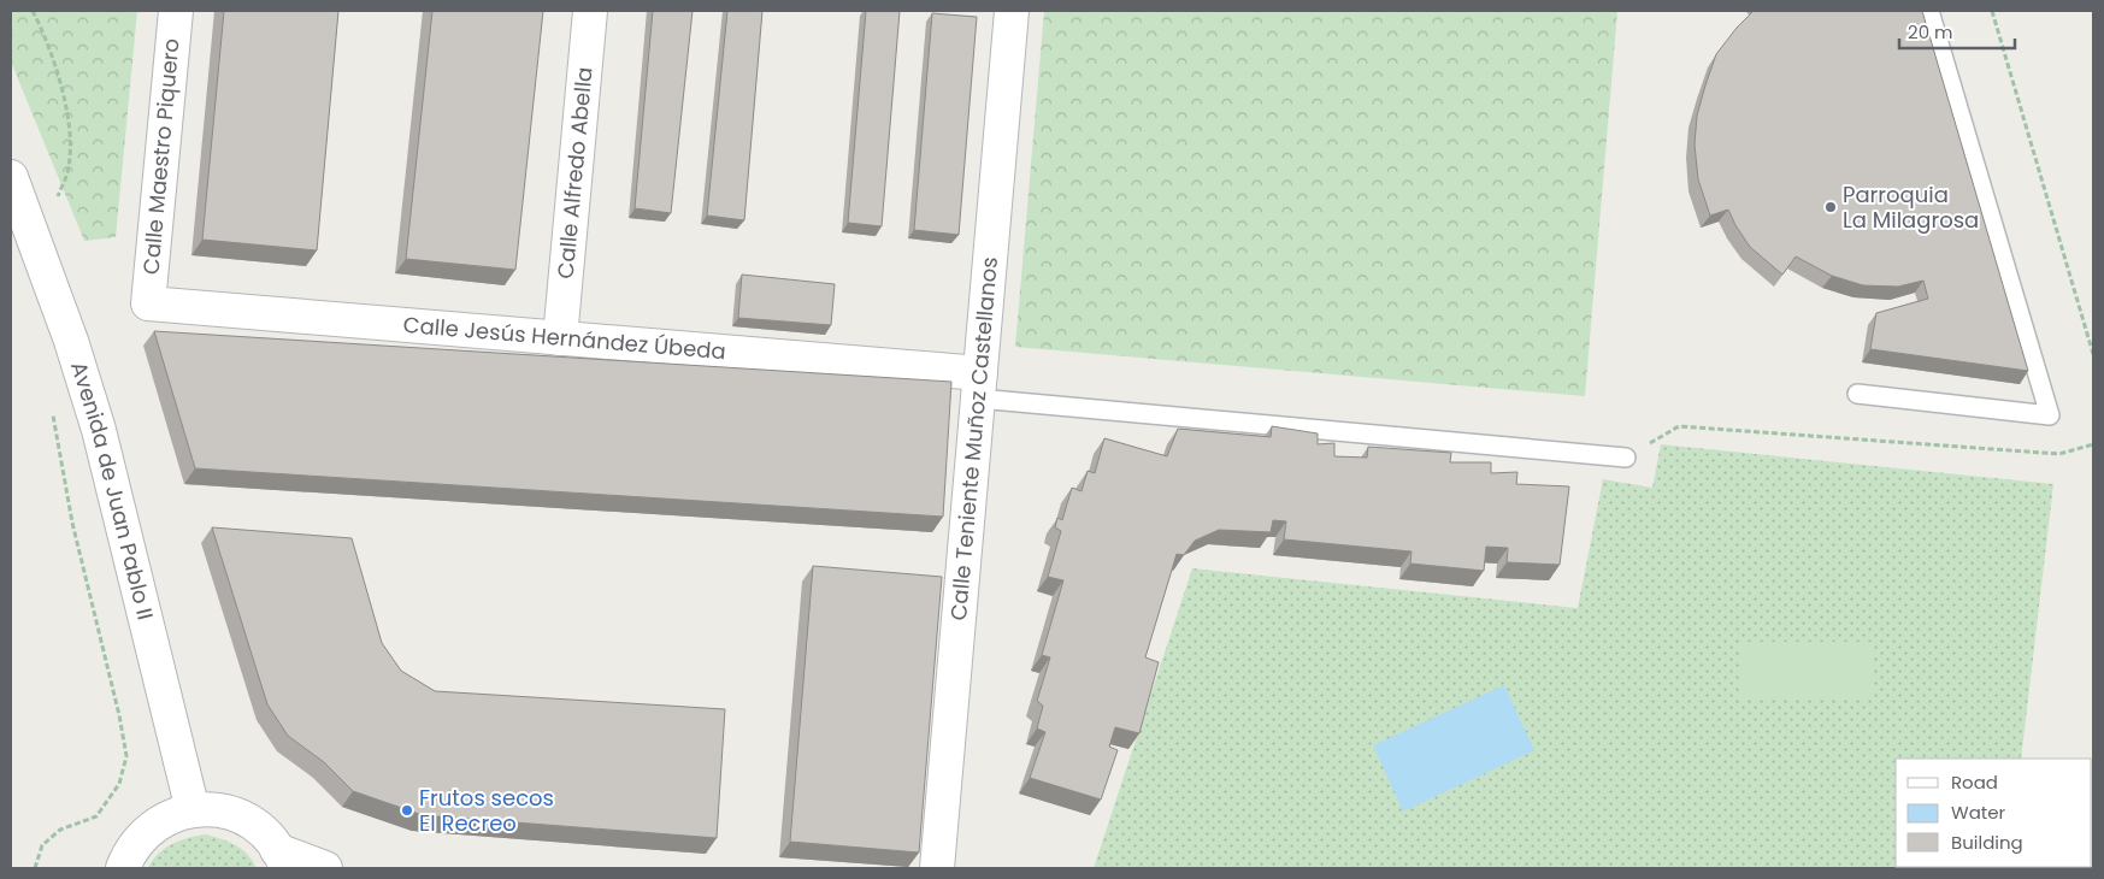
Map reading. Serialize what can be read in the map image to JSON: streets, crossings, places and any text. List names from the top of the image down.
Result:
{
  "streets": {
    "street": [
      "Calle Maestro Piquero",
      "Calle Alfredo Abella",
      "Calle Jesús Hernández Úbeda",
      "Calle Teniente Muñoz Castellanos",
      "Avenida de Juan Pablo II"
    ]
  },
  "crossings": [
    ["Calle Maestro Piquero", "Calle Jesús Hernández Úbeda"],
    ["Calle Alfredo Abella", "Calle Jesús Hernández Úbeda"],
    ["Calle Jesús Hernández Úbeda", "Calle Teniente Muñoz Castellanos"]
  ],
  "places": ["Parroquia La Milagrosa", "Frutos secos El Recreo"],
  "legend": ["Road", "Water", "Building"],
  "scale_bar": "20 m"
}
